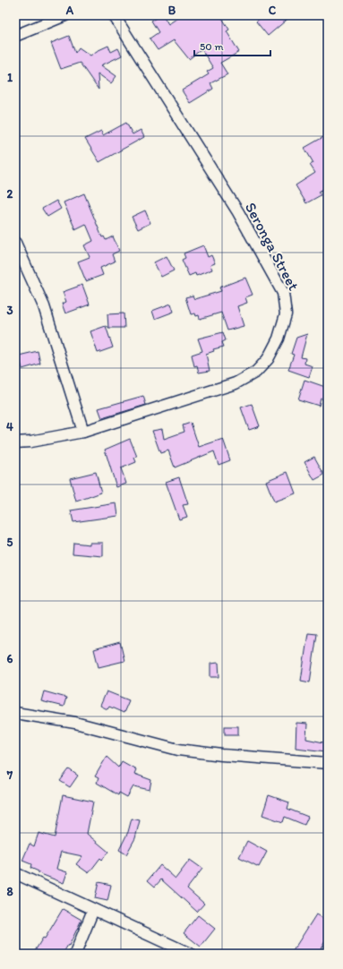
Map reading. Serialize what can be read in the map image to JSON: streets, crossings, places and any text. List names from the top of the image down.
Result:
{
  "streets": {
    "street": ["Seronga Street"]
  },
  "scale_bar": "50 m",
  "grid": {
    "columns": ["A", "B", "C"],
    "rows": [
      "1",
      "2",
      "3",
      "4",
      "5",
      "6",
      "7",
      "8"
    ]
  }
}
